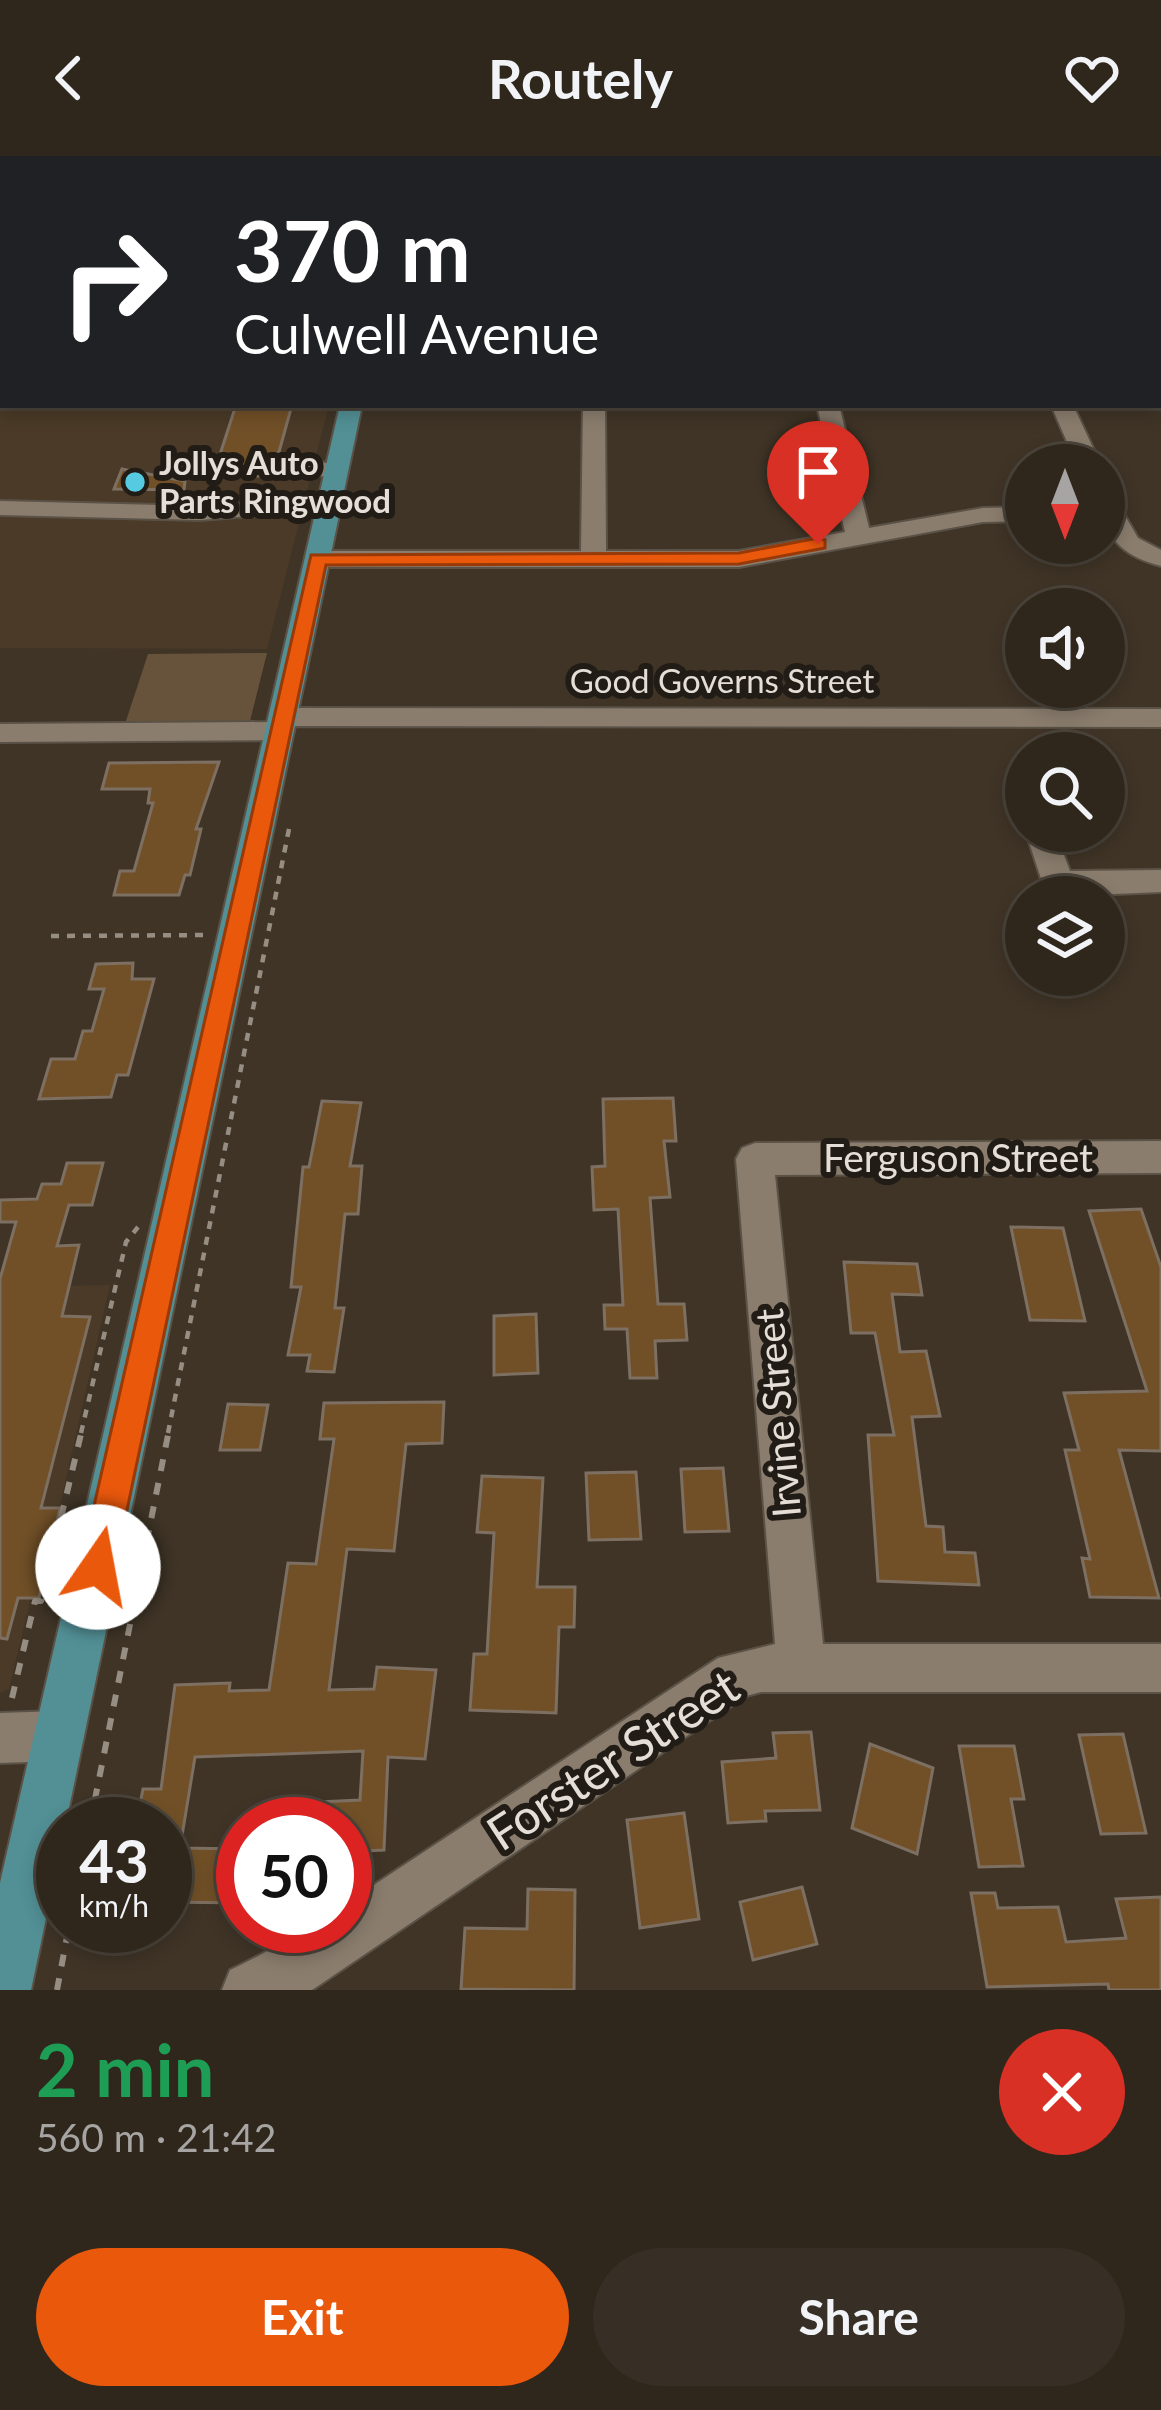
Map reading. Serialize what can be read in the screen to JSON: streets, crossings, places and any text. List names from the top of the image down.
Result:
{
  "streets": {
    "street": [
      "Good Governs Street",
      "Ferguson Street",
      "Irvine Street",
      "Forster Street"
    ]
  },
  "crossings": [
    ["Ferguson Street", "Irvine Street"],
    ["Irvine Street", "Forster Street"]
  ],
  "places": ["Jollys Auto Parts Ringwood"],
  "north": "bottom",
  "page": {
    "header": "Routely",
    "turn": ["370 m", "Culwell Avenue"],
    "speed": "43 km/h",
    "limit": "50",
    "heading": ["2 min", "560 m · 21:42"],
    "buttons": ["Exit", "Share"]
  }
}
